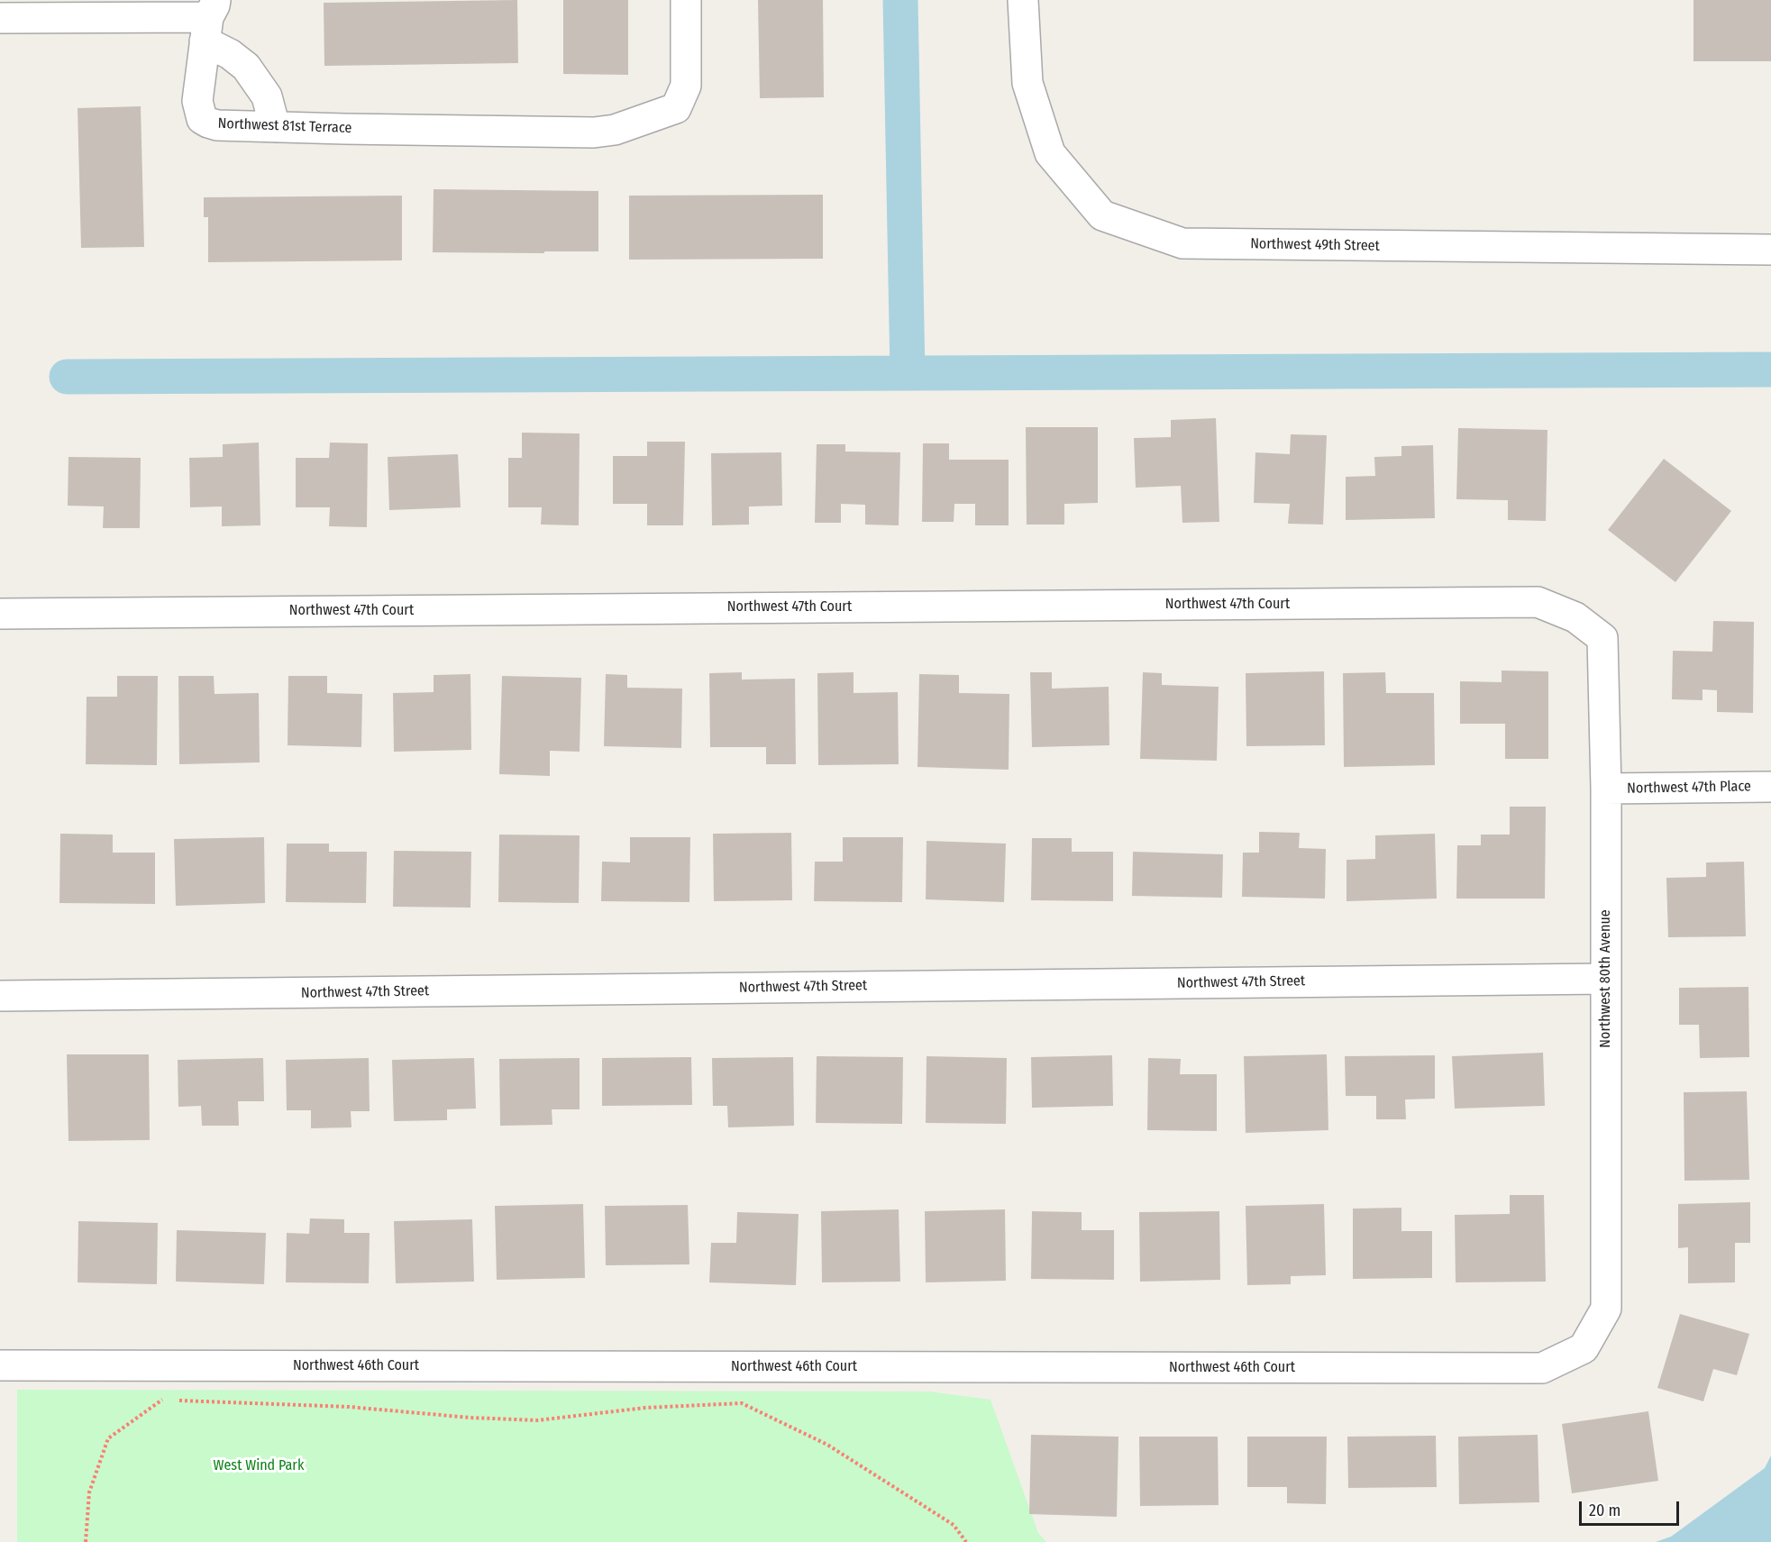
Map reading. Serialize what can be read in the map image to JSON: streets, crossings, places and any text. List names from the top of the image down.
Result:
{
  "streets": {
    "street": [
      "Northwest 81st Terrace",
      "Northwest 49th Street",
      "Northwest 47th Court",
      "Northwest 47th Place",
      "Northwest 80th Avenue",
      "Northwest 47th Street",
      "Northwest 46th Court"
    ]
  },
  "crossings": [
    ["Northwest 47th Court", "Northwest 80th Avenue"],
    ["Northwest 47th Place", "Northwest 80th Avenue"],
    ["Northwest 80th Avenue", "Northwest 47th Street"],
    ["Northwest 80th Avenue", "Northwest 46th Court"]
  ],
  "parks": ["West Wind Park"],
  "scale_bar": "20 m"
}
